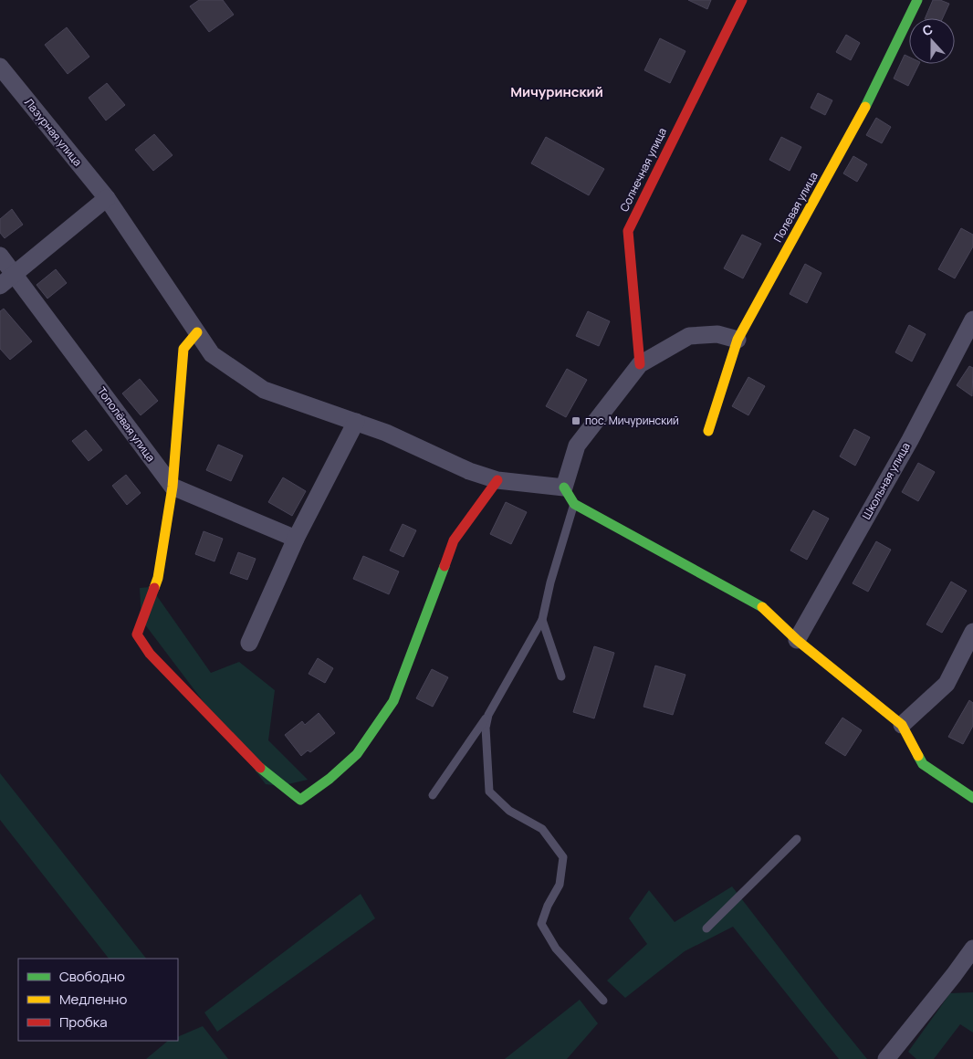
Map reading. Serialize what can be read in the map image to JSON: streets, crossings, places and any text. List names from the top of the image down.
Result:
{
  "streets": {
    "street": [
      "Лазурная улица",
      "Солнечная улица",
      "Полевая улица",
      "Тополёвая улица",
      "Школьная улица"
    ]
  },
  "districts": ["Мичуринский"],
  "places": {
    "transit": ["пос. Мичуринский"]
  },
  "legend": ["Свободно", "Медленно", "Пробка"],
  "north": "top"
}
